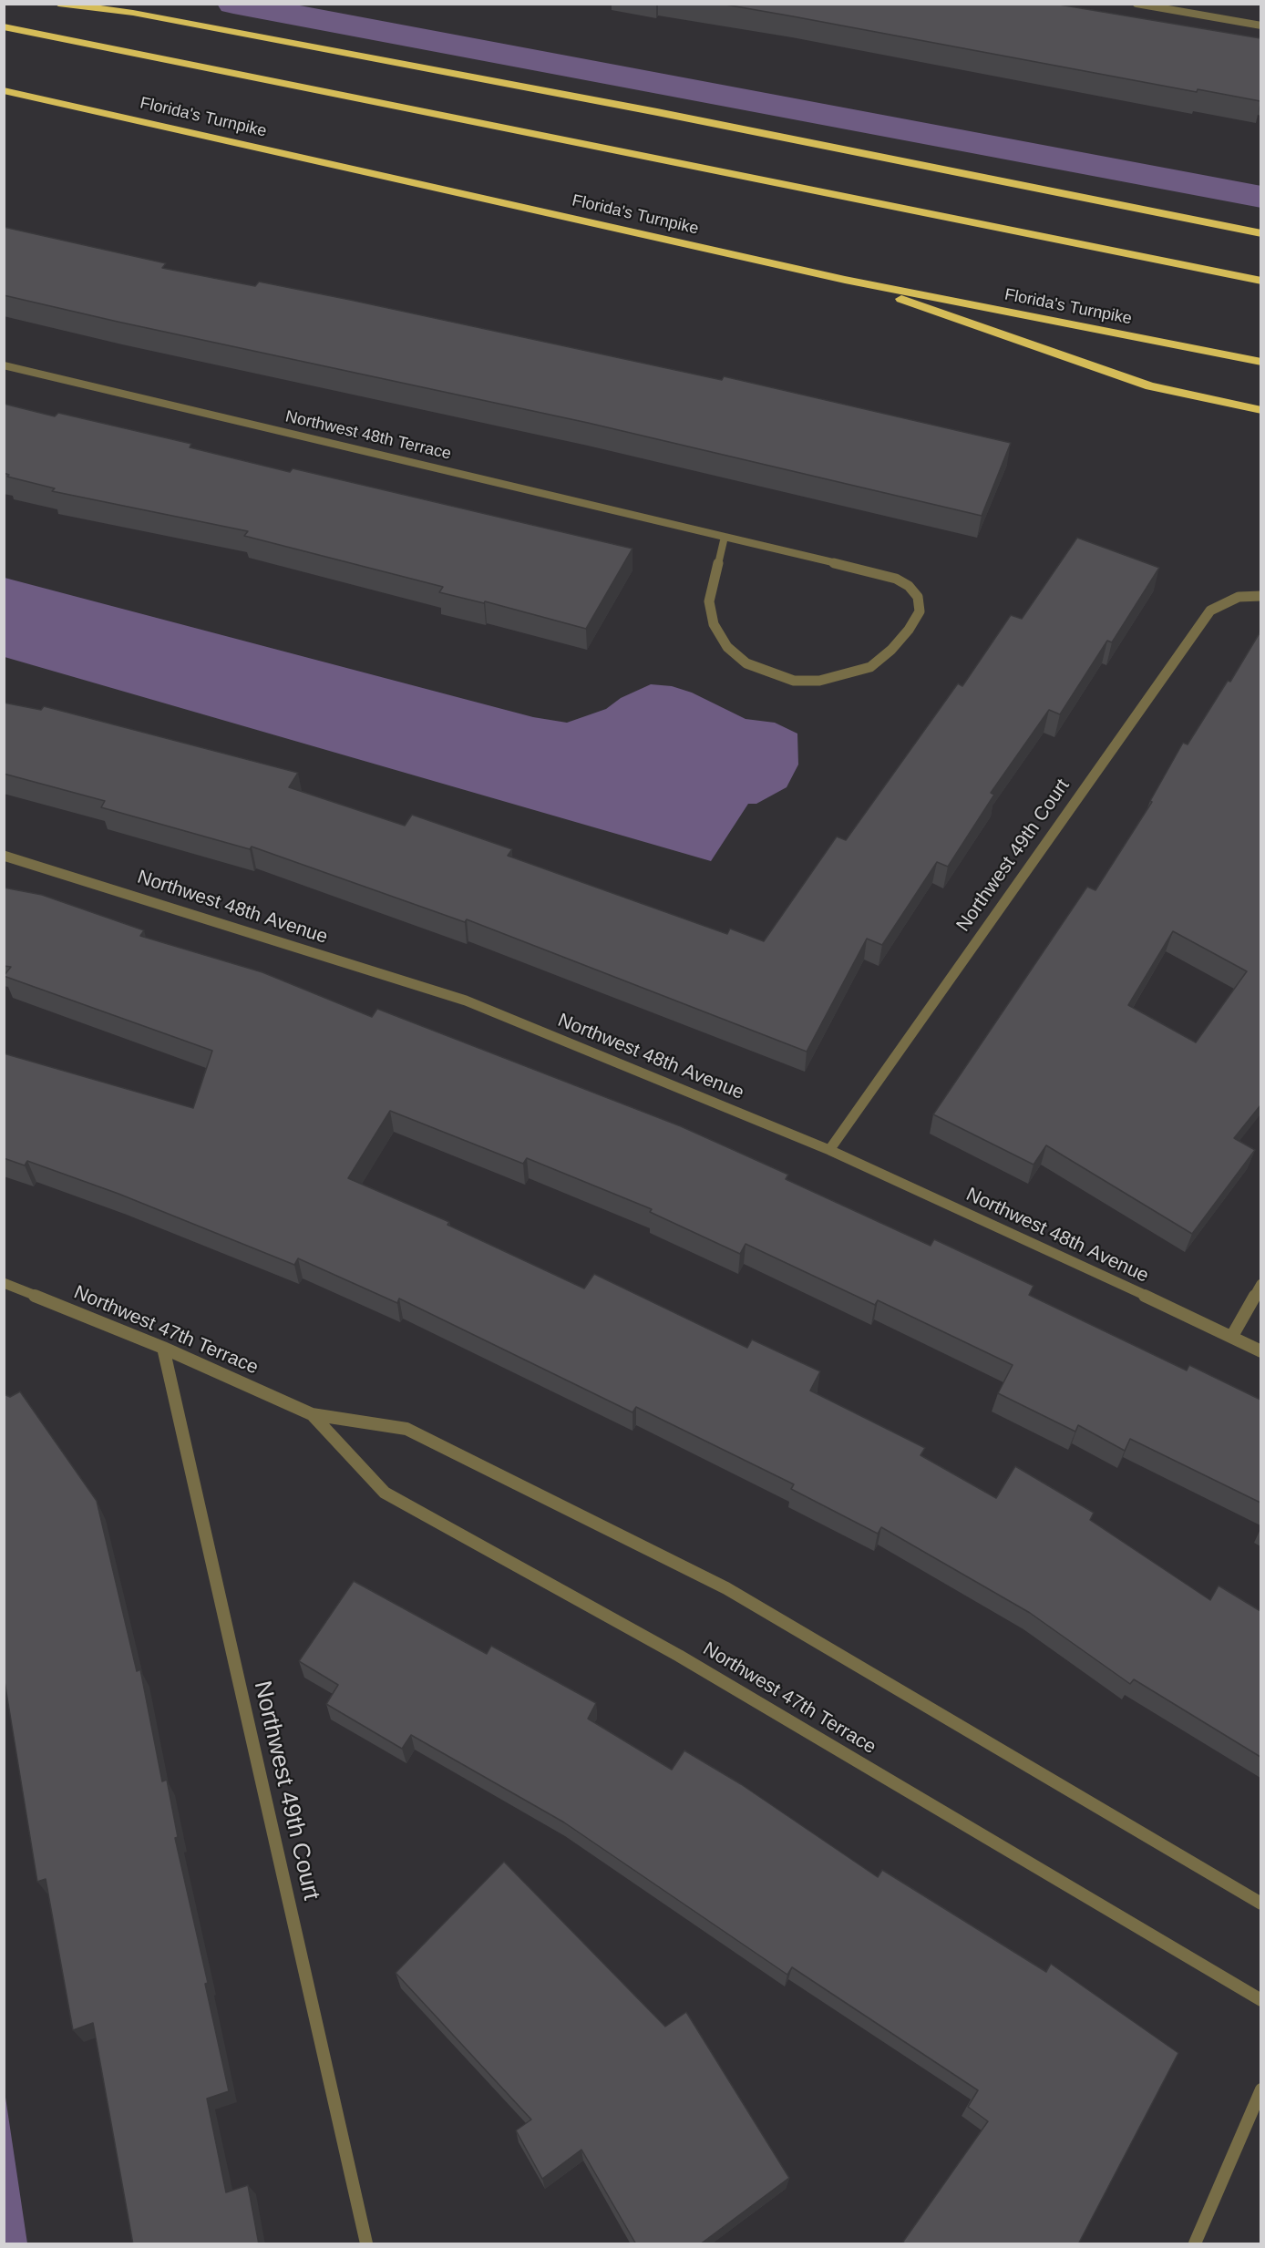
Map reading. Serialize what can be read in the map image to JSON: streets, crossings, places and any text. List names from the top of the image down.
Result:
{
  "streets": {
    "highway": ["Florida's Turnpike"],
    "street": [
      "Northwest 48th Terrace",
      "Northwest 49th Court",
      "Northwest 48th Avenue",
      "Northwest 47th Terrace"
    ]
  },
  "crossings": [
    ["Northwest 49th Court", "Northwest 48th Avenue"],
    ["Northwest 49th Court", "Northwest 47th Terrace"]
  ]
}
